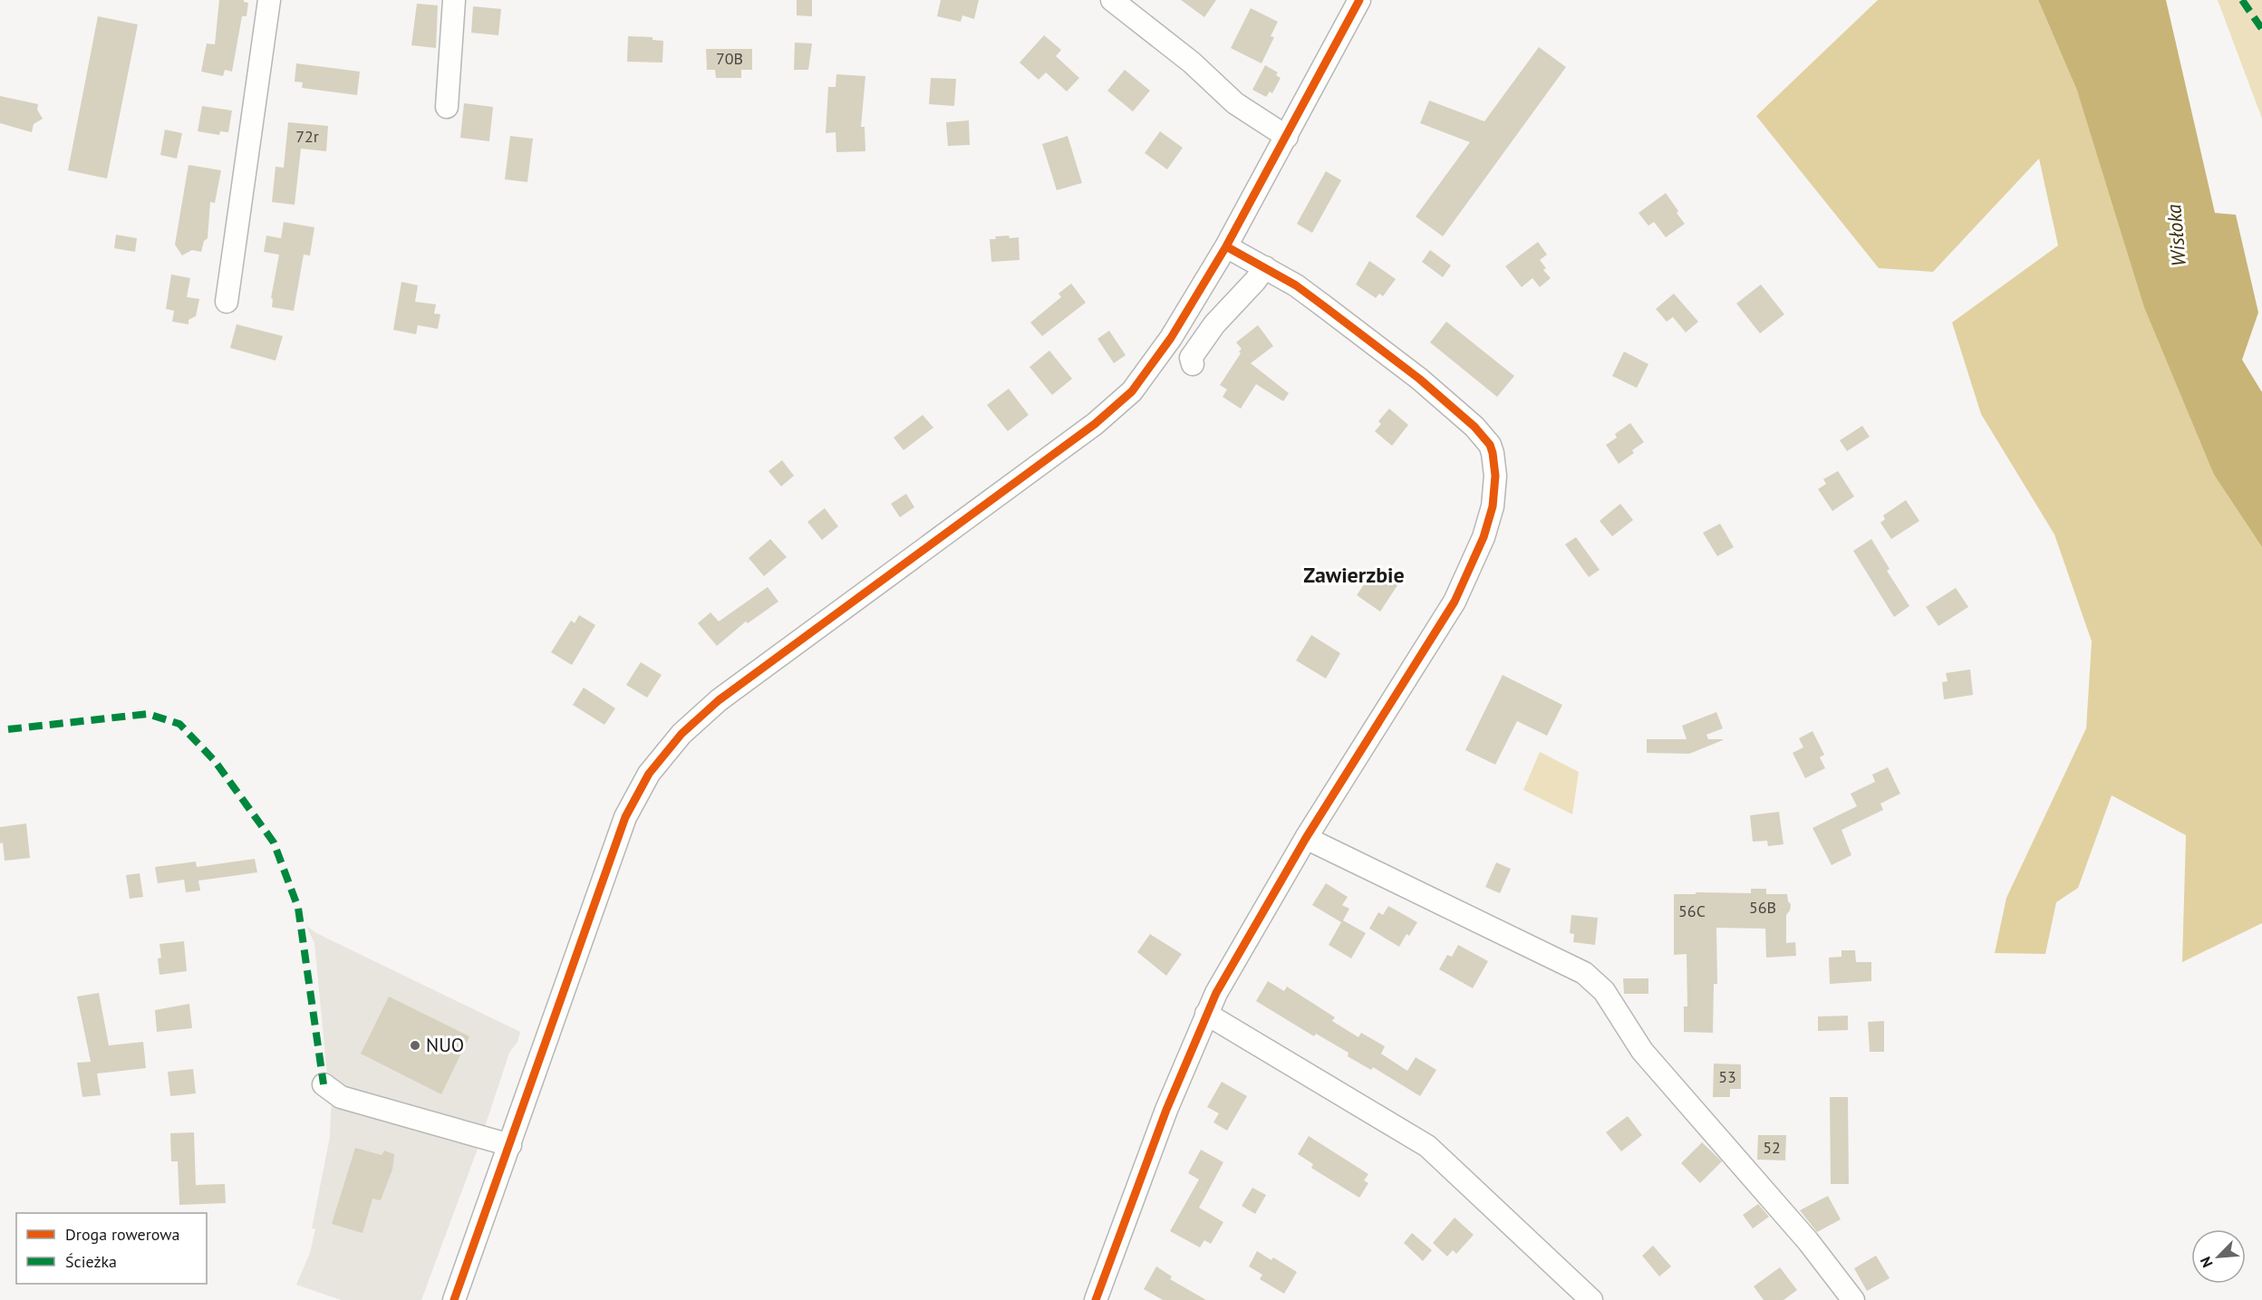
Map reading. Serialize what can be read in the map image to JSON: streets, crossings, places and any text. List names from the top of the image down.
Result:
{
  "districts": ["Zawierzbie"],
  "water": ["Wisłoka"],
  "places": ["NUO"],
  "house_numbers": [
    "70B",
    "72r",
    "56B",
    "56C",
    "53",
    "52"
  ],
  "legend": ["Droga rowerowa", "Ścieżka"],
  "north": "bottom left"
}
